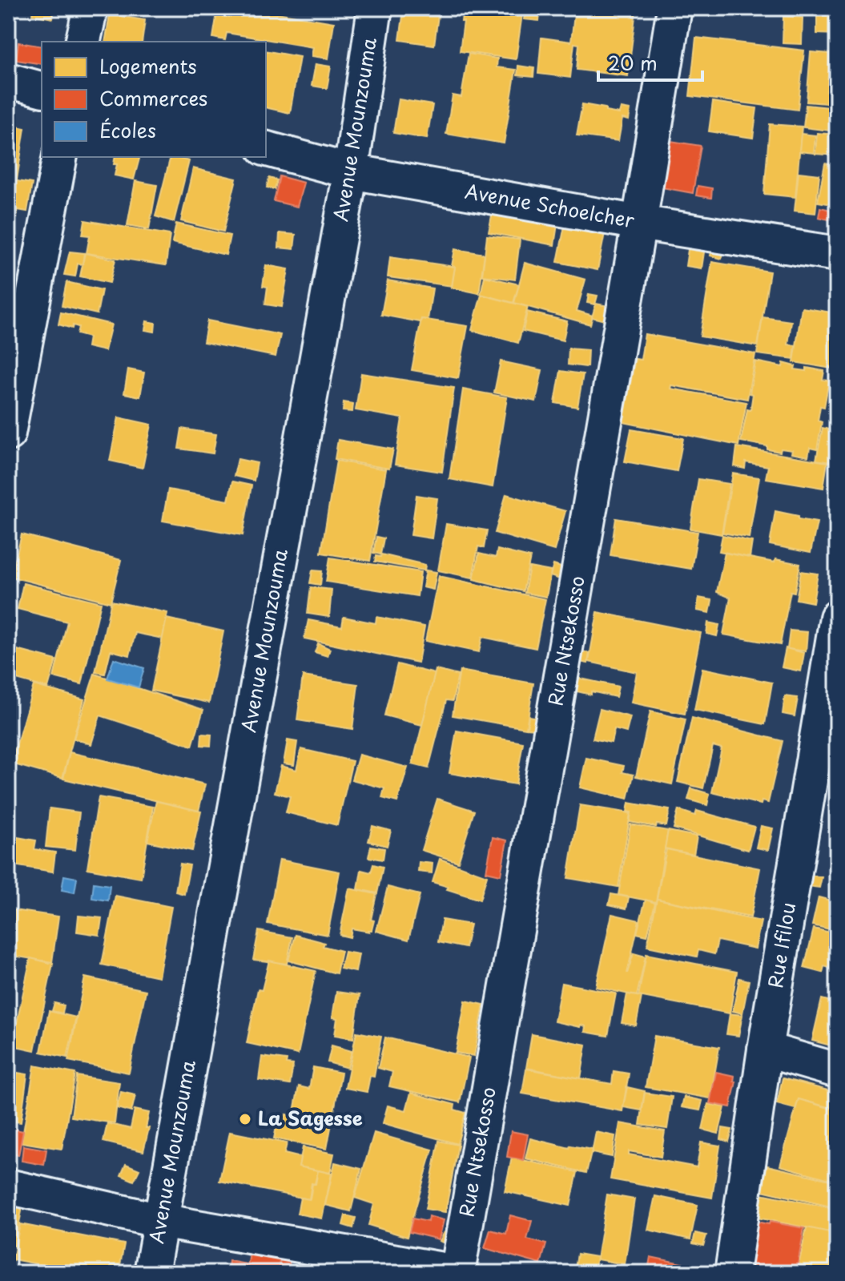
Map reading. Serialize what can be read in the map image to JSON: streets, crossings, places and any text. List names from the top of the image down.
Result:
{
  "streets": {
    "street": [
      "Avenue Mounzouma",
      "Avenue Schoelcher",
      "Rue Ntsekosso",
      "Rue Ifilou"
    ]
  },
  "crossings": [
    ["Avenue Mounzouma", "Avenue Schoelcher"],
    ["Avenue Schoelcher", "Rue Ntsekosso"]
  ],
  "places": ["La Sagesse"],
  "legend": ["Logements", "Commerces", "Écoles"],
  "scale_bar": "20 m"
}
